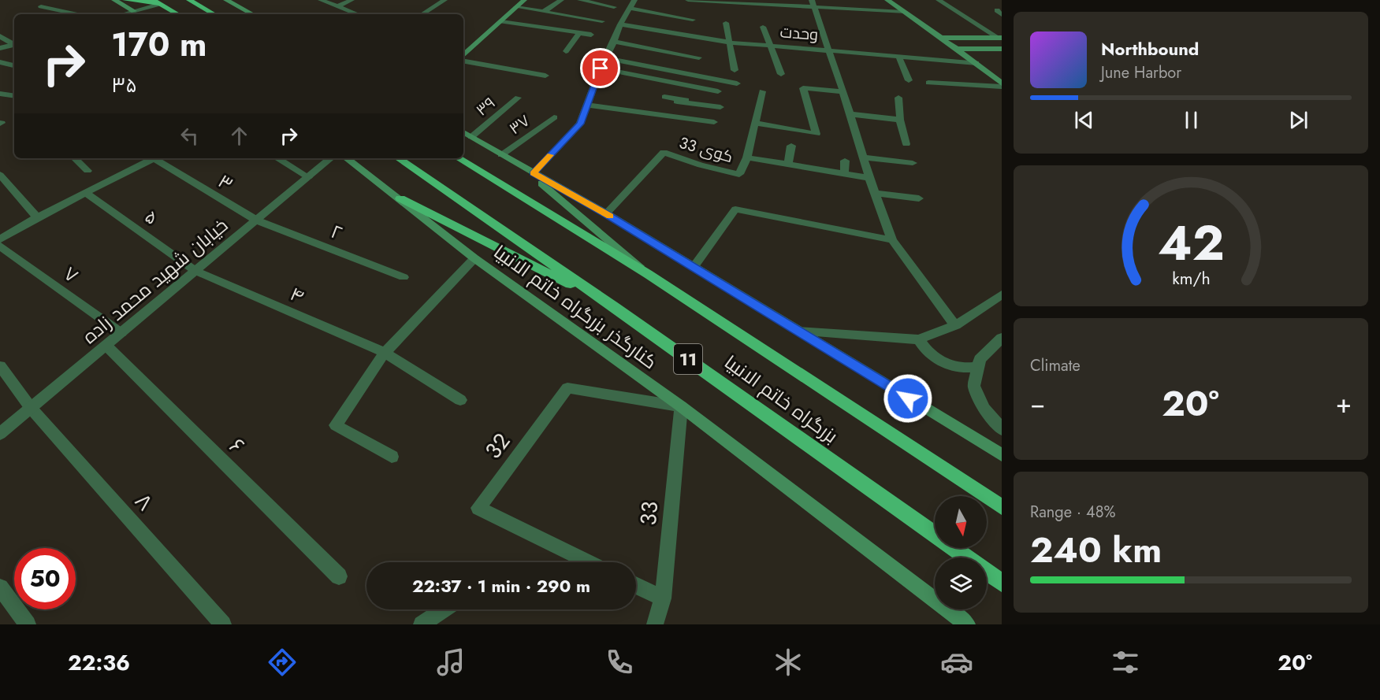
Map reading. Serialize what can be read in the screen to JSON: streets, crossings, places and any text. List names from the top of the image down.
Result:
{
  "streets": {
    "highway": ["11", "بزرگراه خاتم الانبیا"],
    "main road": ["کنارگذر بزرگراه خاتم الانبیا"],
    "street": [
      "وحدت",
      "۳۹",
      "۳۷",
      "کوی 33",
      "۳",
      "۵",
      "۲",
      "۷",
      "خیابان شهید محمد زاده",
      "۴",
      "۶",
      "32",
      "۸",
      "33"
    ]
  },
  "crossings": [
    ["۳", "۲"],
    ["۳", "خیابان شهید محمد زاده"],
    ["۵", "خیابان شهید محمد زاده"],
    ["۵", "۴"],
    ["۲", "خیابان شهید محمد زاده"],
    ["۷", "خیابان شهید محمد زاده"],
    ["خیابان شهید محمد زاده", "۴"],
    ["خیابان شهید محمد زاده", "۶"],
    ["خیابان شهید محمد زاده", "۸"],
    ["کنارگذر بزرگراه خاتم الانبیا", "32"],
    ["کنارگذر بزرگراه خاتم الانبیا", "33"],
    ["32", "33"]
  ],
  "north": "bottom",
  "page": {
    "turn": ["170 m", "۳۵"],
    "song": ["Northbound", "June Harbor"],
    "tile": [
      "Climate",
      ["Range · 48%", "240 km"]
    ],
    "heat": ["−", "20°", "+"],
    "limit": "50",
    "trip": "22:37 · 1 min · 290 m",
    "tabs": ["22:36", "20°"],
    "gauge": ["42", "km/h"]
  }
}
